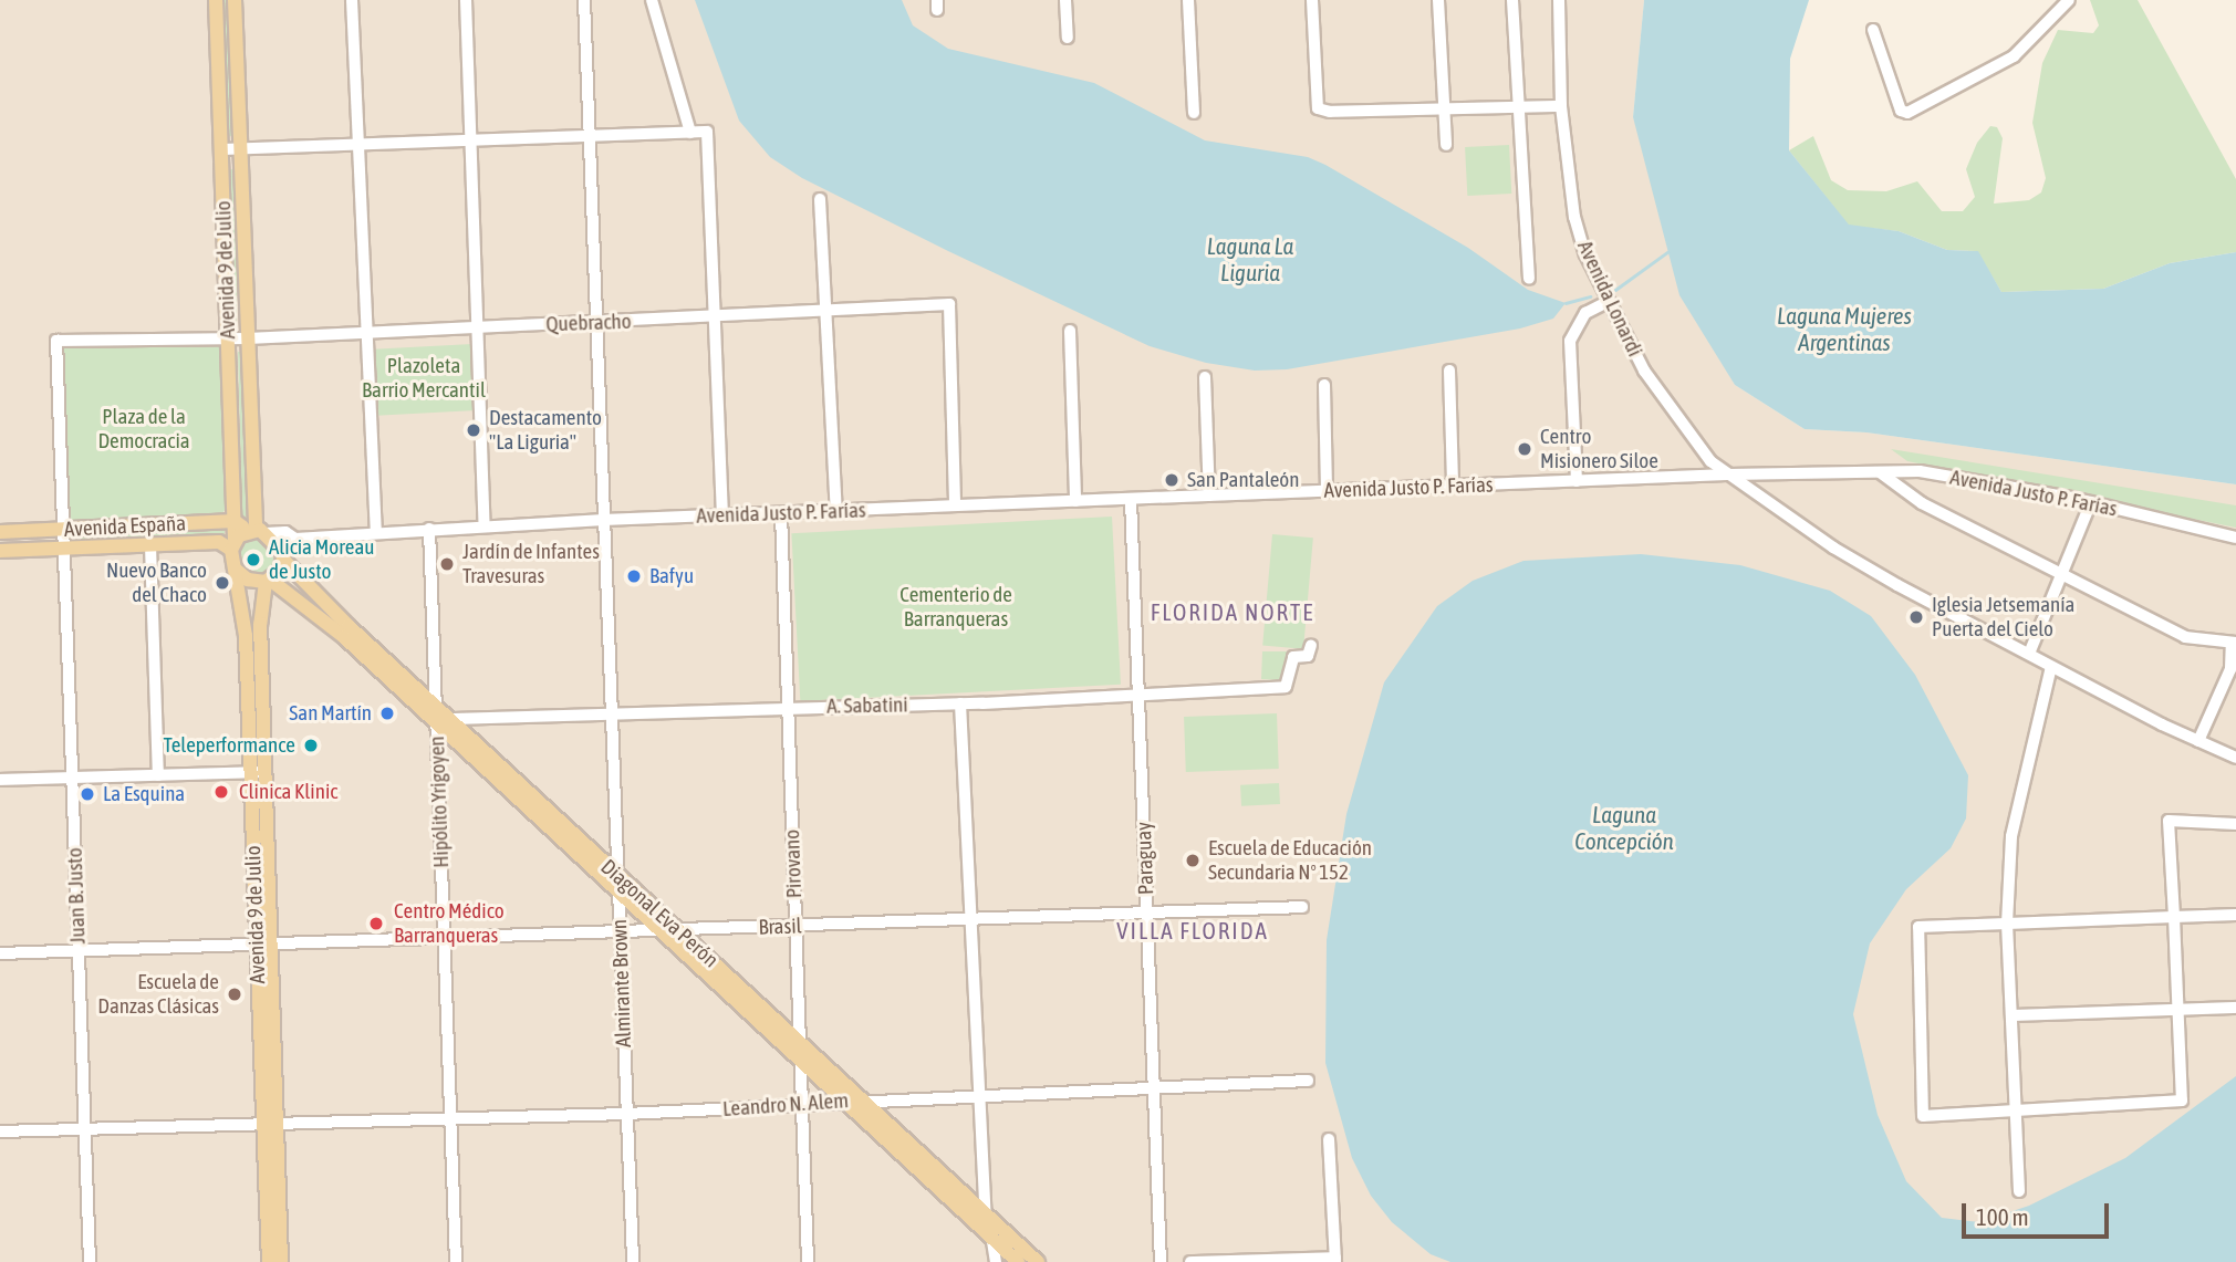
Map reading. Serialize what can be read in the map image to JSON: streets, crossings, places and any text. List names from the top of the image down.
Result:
{
  "streets": {
    "main road": ["Avenida 9 de Julio", "Avenida España", "Diagonal Eva Perón"],
    "street": [
      "Avenida Lonardi",
      "Quebracho",
      "Avenida Justo P. Farías",
      "A. Sabatini",
      "Hipólito Yrigoyen",
      "Paraguay",
      "Pirovano",
      "Juan B. Justo",
      "Brasil",
      "Almirante Brown",
      "Leandro N. Alem"
    ]
  },
  "crossings": [
    ["Avenida 9 de Julio", "Quebracho"],
    ["Avenida 9 de Julio", "Avenida Justo P. Farías"],
    ["Avenida 9 de Julio", "Avenida España"],
    ["Avenida 9 de Julio", "Diagonal Eva Perón"],
    ["Avenida 9 de Julio", "Brasil"],
    ["Avenida 9 de Julio", "Leandro N. Alem"],
    ["Avenida Lonardi", "Avenida Justo P. Farías"],
    ["Quebracho", "Avenida Justo P. Farías"],
    ["Quebracho", "Avenida España"],
    ["Quebracho", "Juan B. Justo"],
    ["Quebracho", "Almirante Brown"],
    ["Avenida Justo P. Farías", "Avenida España"],
    ["Avenida Justo P. Farías", "Hipólito Yrigoyen"],
    ["Avenida Justo P. Farías", "Paraguay"],
    ["Avenida Justo P. Farías", "Pirovano"],
    ["Avenida Justo P. Farías", "Diagonal Eva Perón"],
    ["Avenida Justo P. Farías", "Almirante Brown"],
    ["Avenida España", "Juan B. Justo"],
    ["Avenida España", "Diagonal Eva Perón"],
    ["A. Sabatini", "Hipólito Yrigoyen"],
    ["A. Sabatini", "Paraguay"],
    ["A. Sabatini", "Pirovano"],
    ["A. Sabatini", "Diagonal Eva Perón"],
    ["A. Sabatini", "Almirante Brown"],
    ["Hipólito Yrigoyen", "Diagonal Eva Perón"],
    ["Hipólito Yrigoyen", "Brasil"],
    ["Hipólito Yrigoyen", "Leandro N. Alem"],
    ["Paraguay", "Brasil"],
    ["Paraguay", "Leandro N. Alem"],
    ["Pirovano", "Diagonal Eva Perón"],
    ["Pirovano", "Brasil"],
    ["Pirovano", "Leandro N. Alem"],
    ["Juan B. Justo", "Brasil"],
    ["Juan B. Justo", "Leandro N. Alem"],
    ["Diagonal Eva Perón", "Brasil"],
    ["Diagonal Eva Perón", "Almirante Brown"],
    ["Diagonal Eva Perón", "Leandro N. Alem"],
    ["Brasil", "Almirante Brown"],
    ["Almirante Brown", "Leandro N. Alem"]
  ],
  "districts": ["FLORIDA NORTE", "VILLA FLORIDA"],
  "water": ["Laguna La Liguria", "Laguna Mujeres Argentinas", "Laguna Concepción"],
  "parks": ["Plazoleta Barrio Mercantil", "Plaza de la Democracia", "Cementerio de Barranqueras"],
  "places": [
    "Destacamento \"La Liguria\"",
    "Centro Misionero Siloe",
    "San Pantaleón",
    "Alicia Moreau de Justo",
    "Jardín de Infantes Travesuras",
    "Bafyu",
    "Nuevo Banco del Chaco",
    "Iglesia Jetsemanía Puerta del Cielo",
    "San Martín",
    "Teleperformance",
    "Clinica Klinic",
    "La Esquina",
    "Escuela de Educación Secundaria Nº 152",
    "Centro Médico Barranqueras",
    "Escuela de Danzas Clásicas"
  ],
  "scale_bar": "100 m"
}
